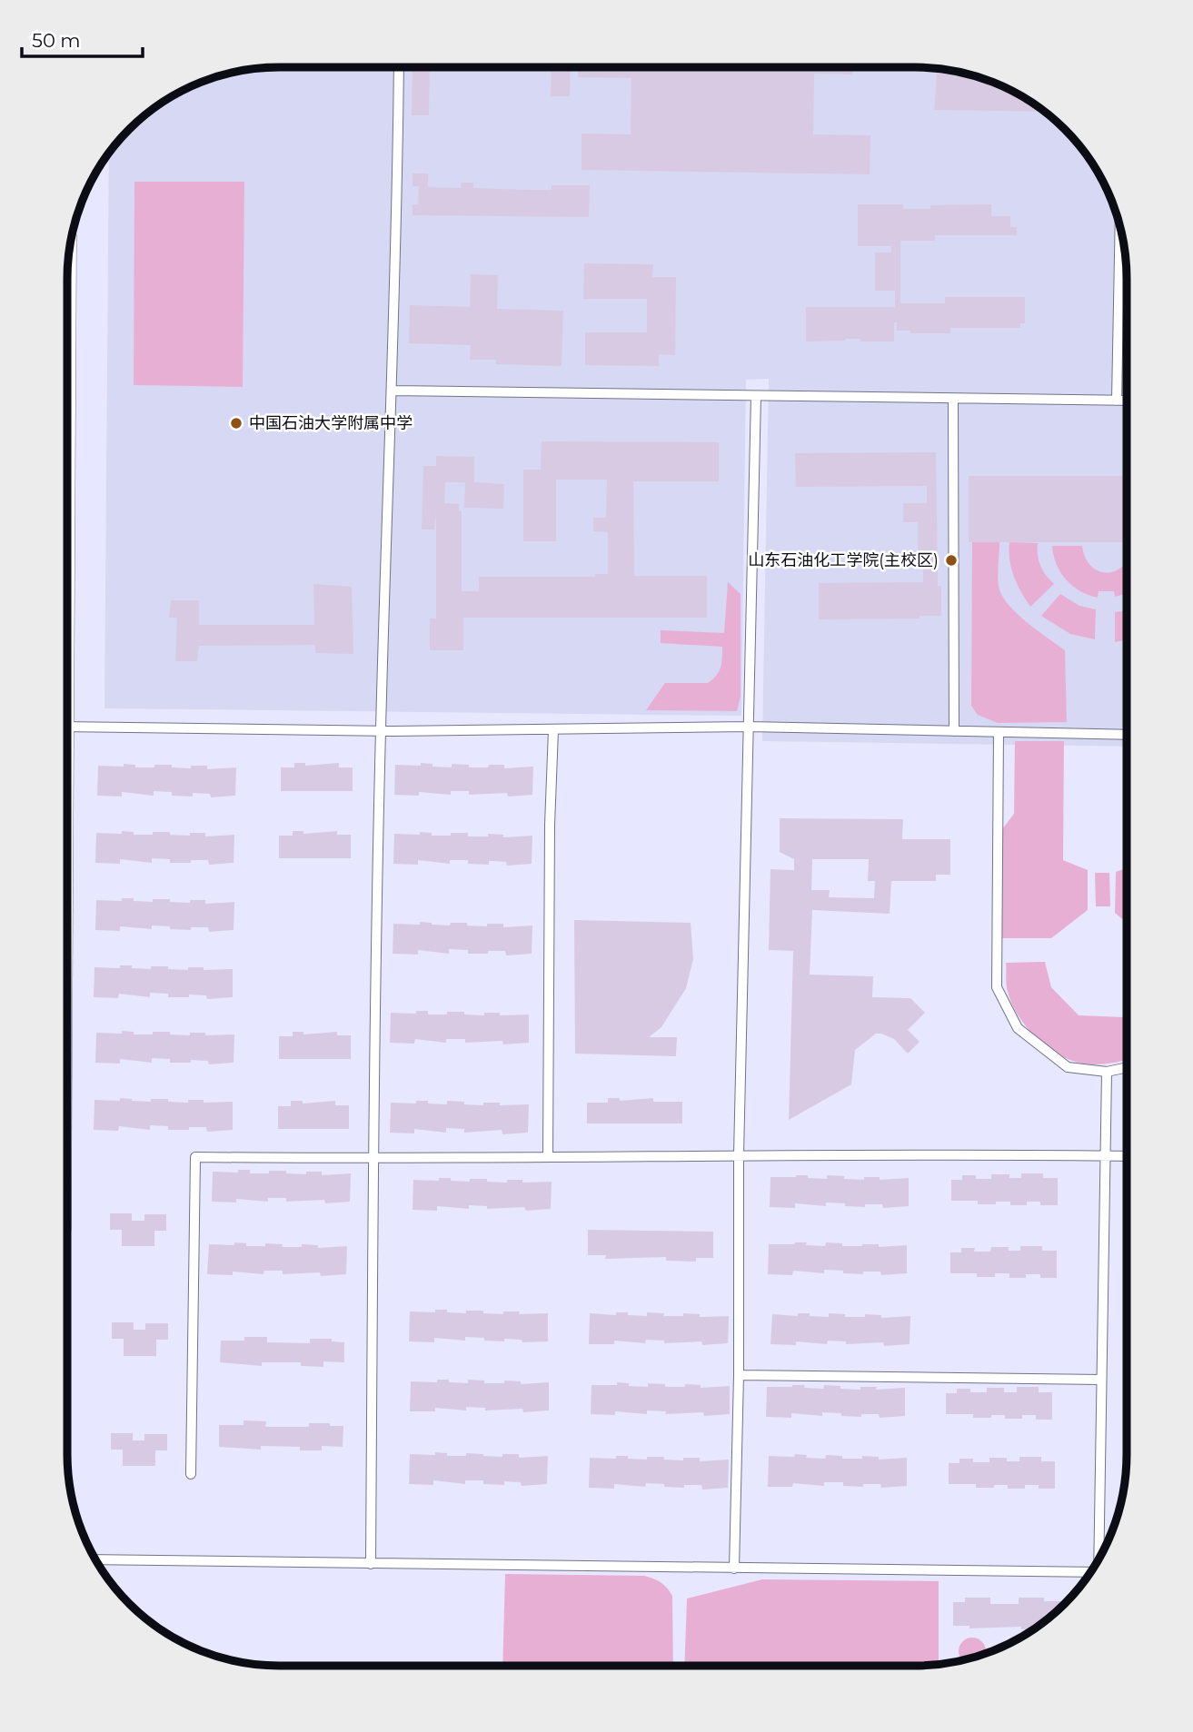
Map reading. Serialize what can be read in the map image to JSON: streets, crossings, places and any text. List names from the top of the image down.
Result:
{
  "places": ["中国石油大学附属中学", "山东石油化工学院(主校区)"],
  "scale_bar": "50 m"
}
